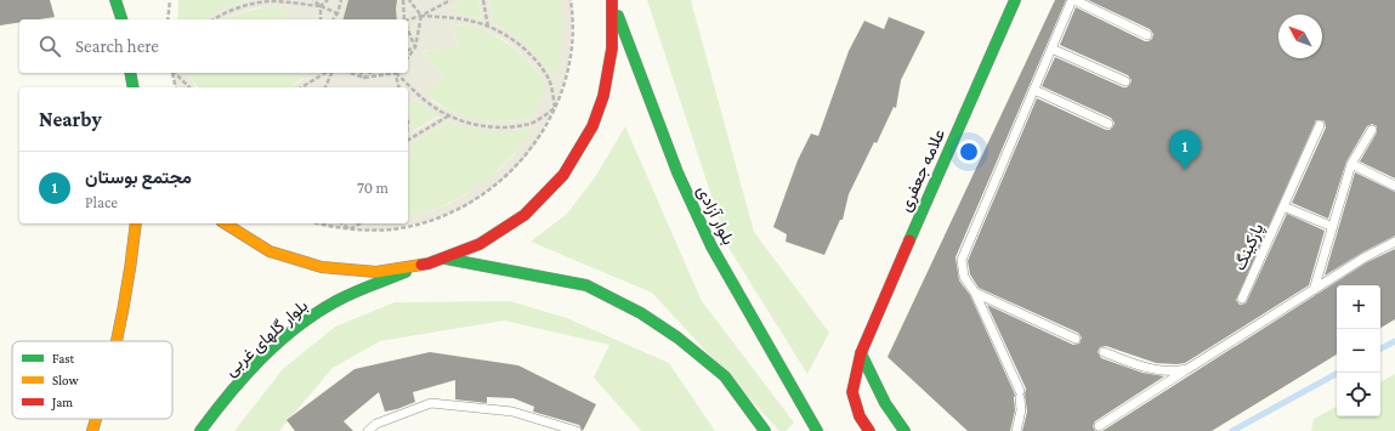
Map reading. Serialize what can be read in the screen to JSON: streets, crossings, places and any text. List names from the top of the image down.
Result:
{
  "streets": {
    "main road": ["علامه جعفری", "بلوار آزادی", "بلوار گلهای غربی"],
    "lane": ["پارکینگ"]
  },
  "legend": ["Fast", "Slow", "Jam"],
  "north": "top left",
  "page": {
    "search": "Search here",
    "heading": "Nearby",
    "pins": "1",
    "list": [
      {
        "mark": "1",
        "name": "مجتمع بوستان",
        "note": "Place",
        "value": "70 m"
      }
    ],
    "map_buttons": ["+", "−"]
  }
}
